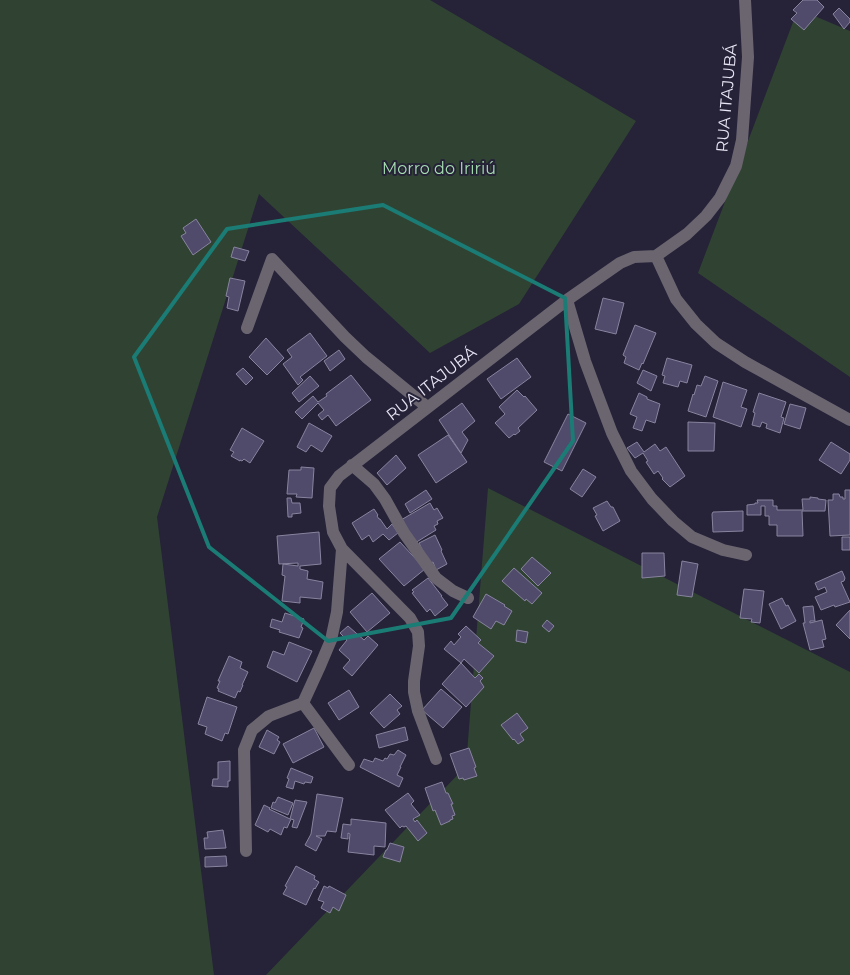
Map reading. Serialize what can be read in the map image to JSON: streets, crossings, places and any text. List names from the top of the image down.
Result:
{
  "streets": {
    "street": ["RUA ITAJUBÁ"]
  },
  "parks": ["Morro do Iririú"]
}
